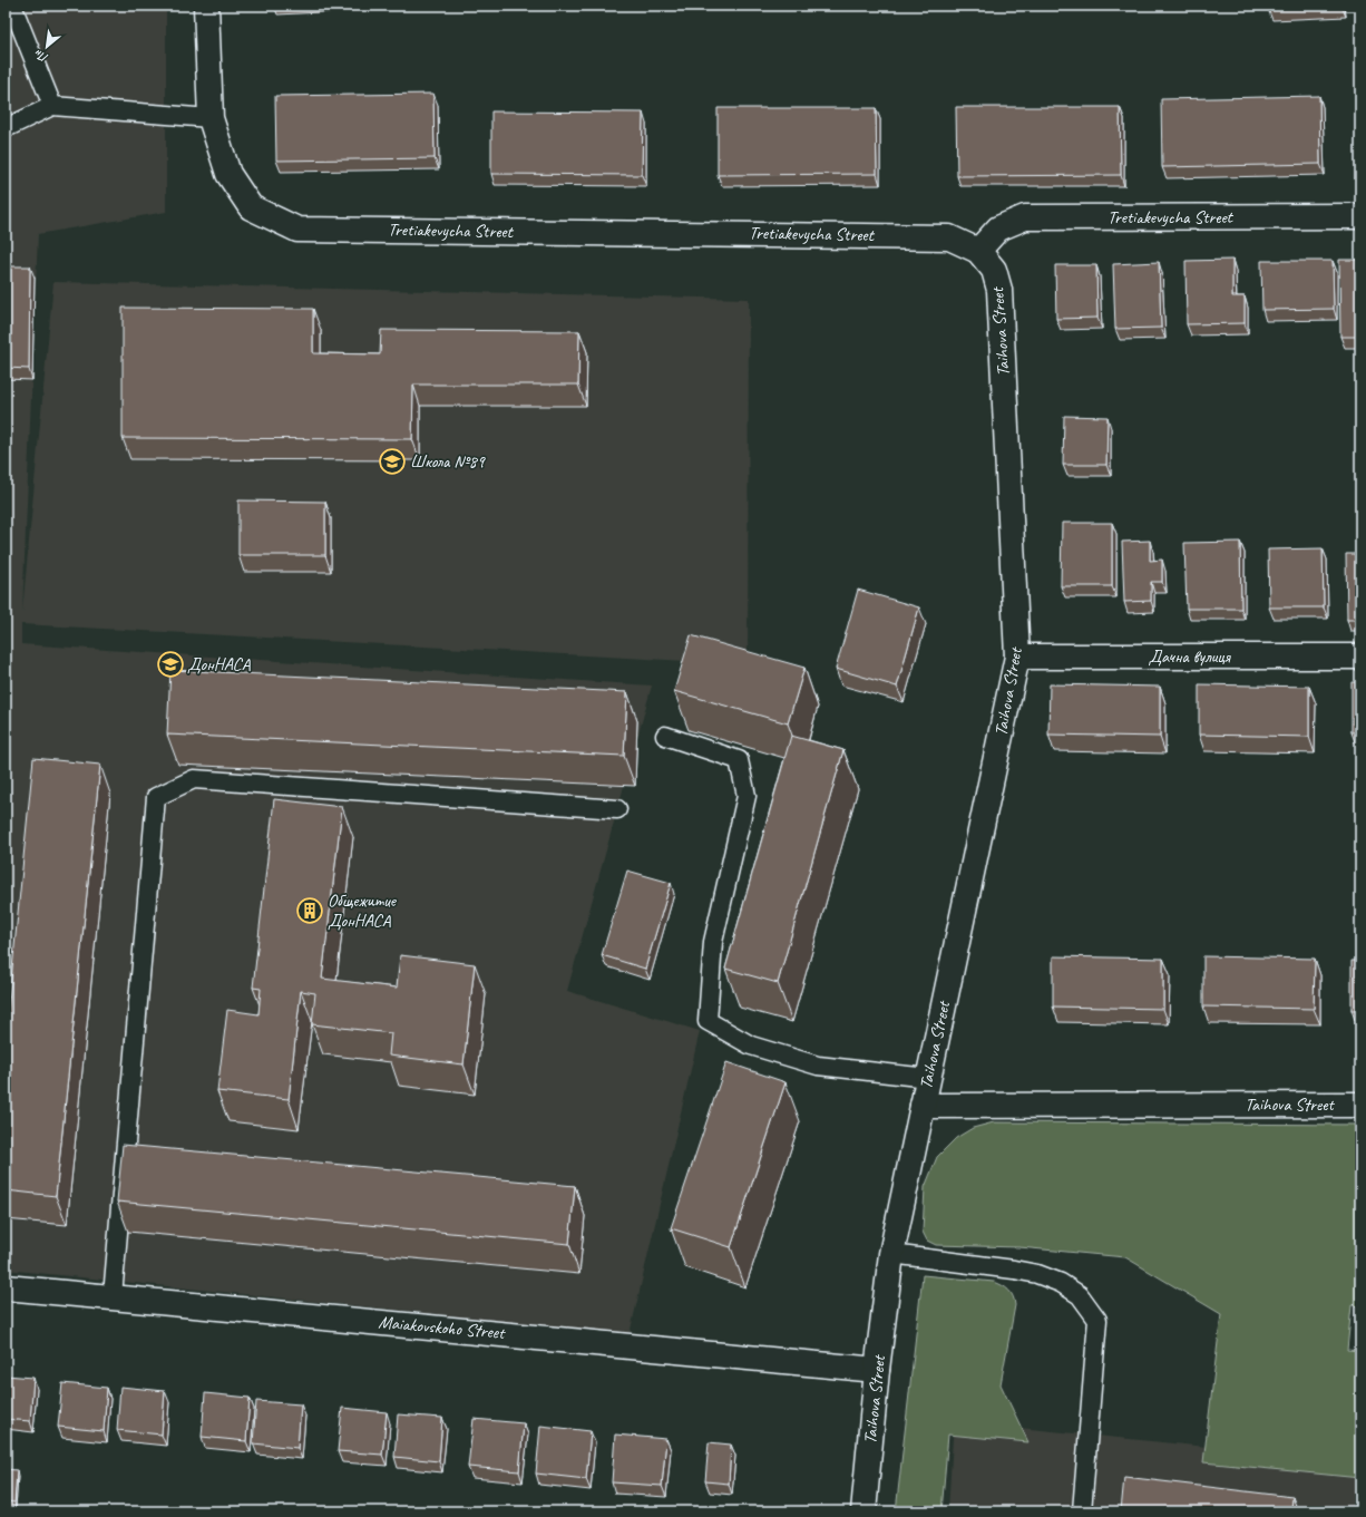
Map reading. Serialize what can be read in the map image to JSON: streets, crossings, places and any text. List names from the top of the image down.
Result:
{
  "streets": {
    "street": [
      "Tretiakevycha Street",
      "Taihova Street",
      "Дачна вулиця",
      "Maiakovskoho Street"
    ]
  },
  "crossings": [
    ["Tretiakevycha Street", "Taihova Street"],
    ["Taihova Street", "Дачна вулиця"],
    ["Taihova Street", "Maiakovskoho Street"]
  ],
  "places": {
    "school or university": ["Школа №89", "ДонНАСА"],
    "building": ["Общежитие ДонНАСА"]
  },
  "north": "bottom left"
}
